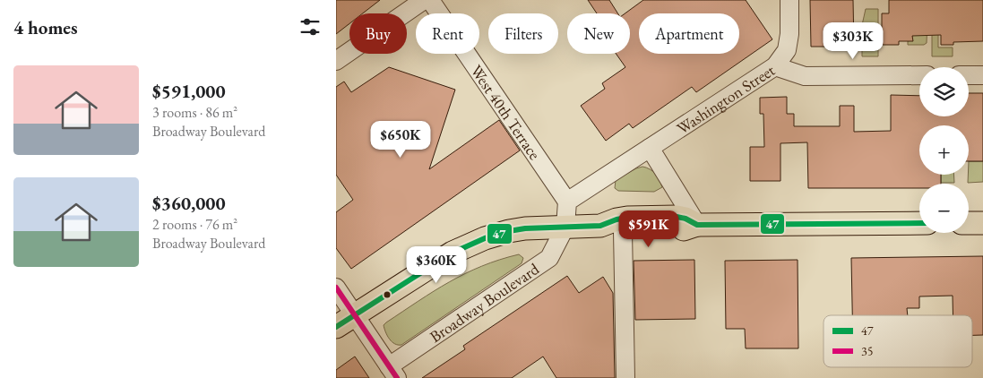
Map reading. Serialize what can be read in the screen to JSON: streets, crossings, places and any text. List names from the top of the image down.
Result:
{
  "streets": {
    "street": ["Washington Street", "West 40th Terrace", "Broadway Boulevard"]
  },
  "crossings": [
    ["Washington Street", "West 40th Terrace"]
  ],
  "lines": ["transit line 47", "transit line 35"],
  "legend": ["47", "35"],
  "page": {
    "heading": "4 homes",
    "chip": [
      "Buy",
      "Rent",
      "Filters",
      "New",
      "Apartment"
    ],
    "price": [
      "$303K",
      "$650K",
      "$591K",
      "$360K"
    ],
    "list": [
      {
        "name": "$591,000",
        "note": "3 rooms · 86 m² · Broadway Boulevard"
      },
      {
        "name": "$360,000",
        "note": "2 rooms · 76 m² · Broadway Boulevard"
      }
    ],
    "map_buttons": ["+", "−"]
  }
}
